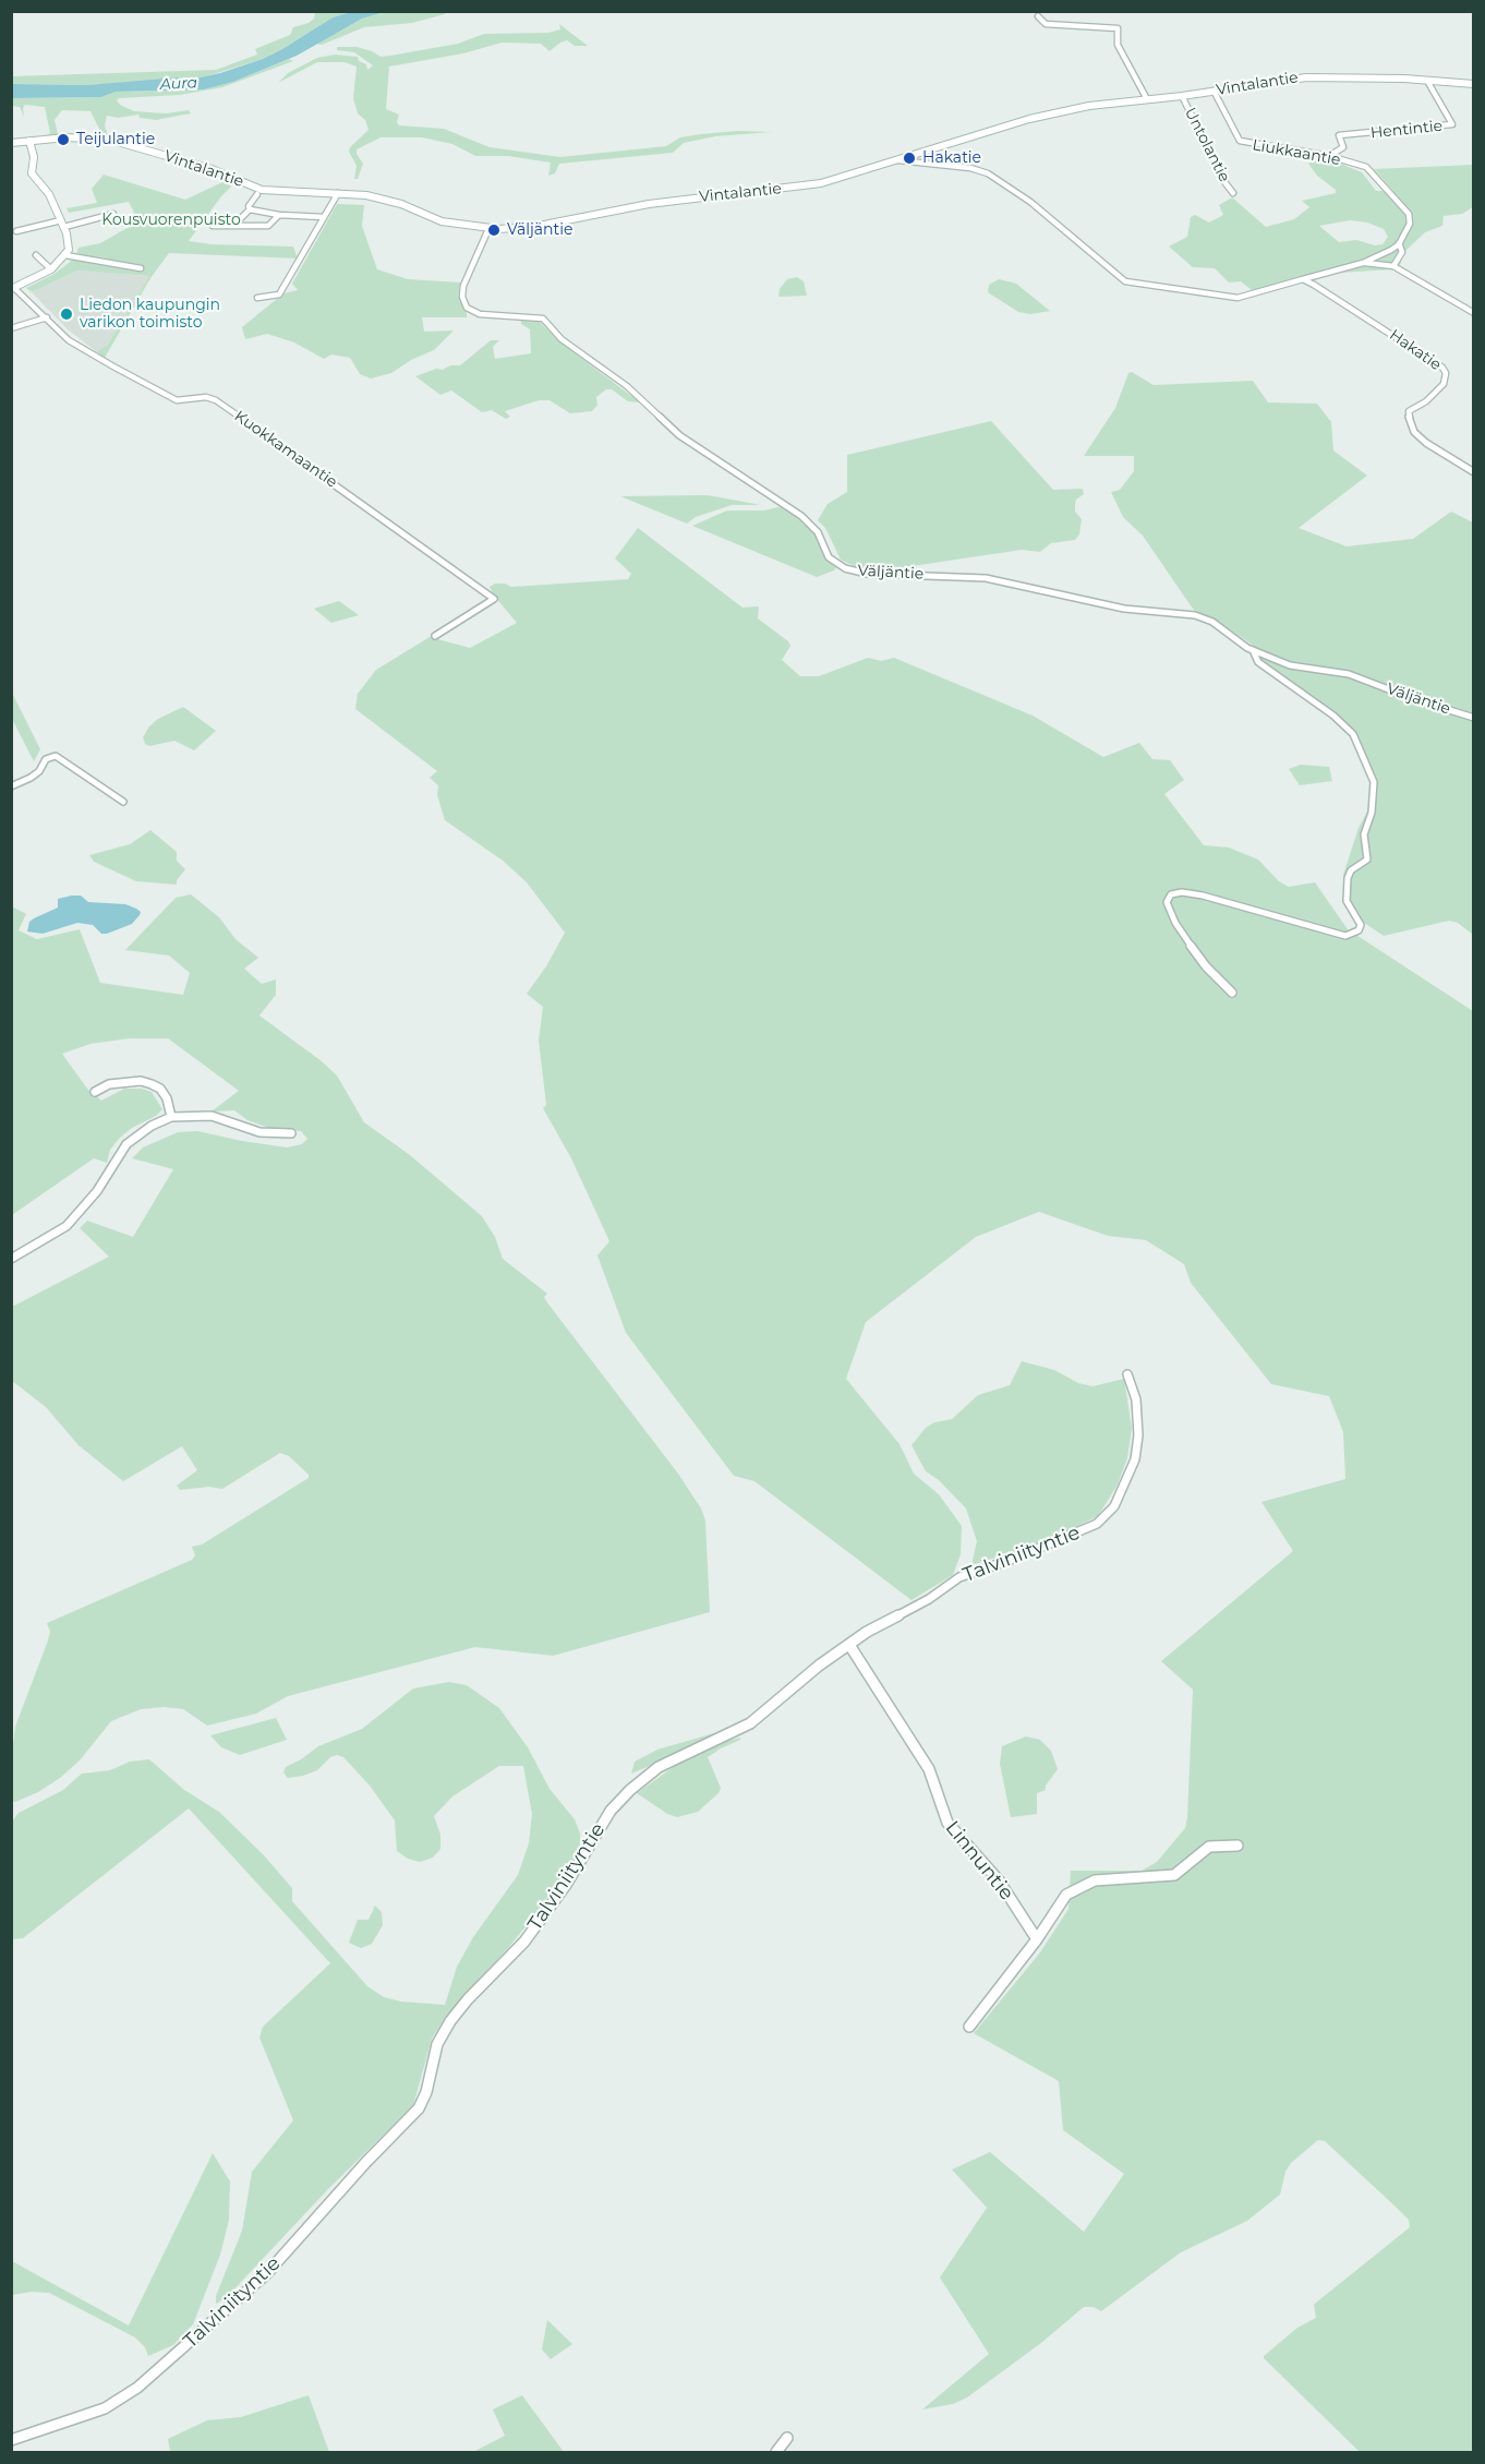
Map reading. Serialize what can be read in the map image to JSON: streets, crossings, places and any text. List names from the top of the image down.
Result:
{
  "streets": {
    "street": [
      "Vintalantie",
      "Hentintie",
      "Untolantie",
      "Liukkaantie",
      "Hakatie",
      "Kuokkamaantie",
      "Väljäntie",
      "Talviniityntie",
      "Linnuntie"
    ]
  },
  "crossings": [
    ["Vintalantie", "Hentintie"],
    ["Vintalantie", "Untolantie"],
    ["Vintalantie", "Liukkaantie"],
    ["Vintalantie", "Väljäntie"],
    ["Hentintie", "Liukkaantie"],
    ["Talviniityntie", "Linnuntie"]
  ],
  "water": ["Aura"],
  "parks": ["Kousvuorenpuisto"],
  "places": [
    "Teijulantie",
    "Hakatie",
    "Väljäntie",
    "Liedon kaupungin varikon toimisto"
  ]
}
